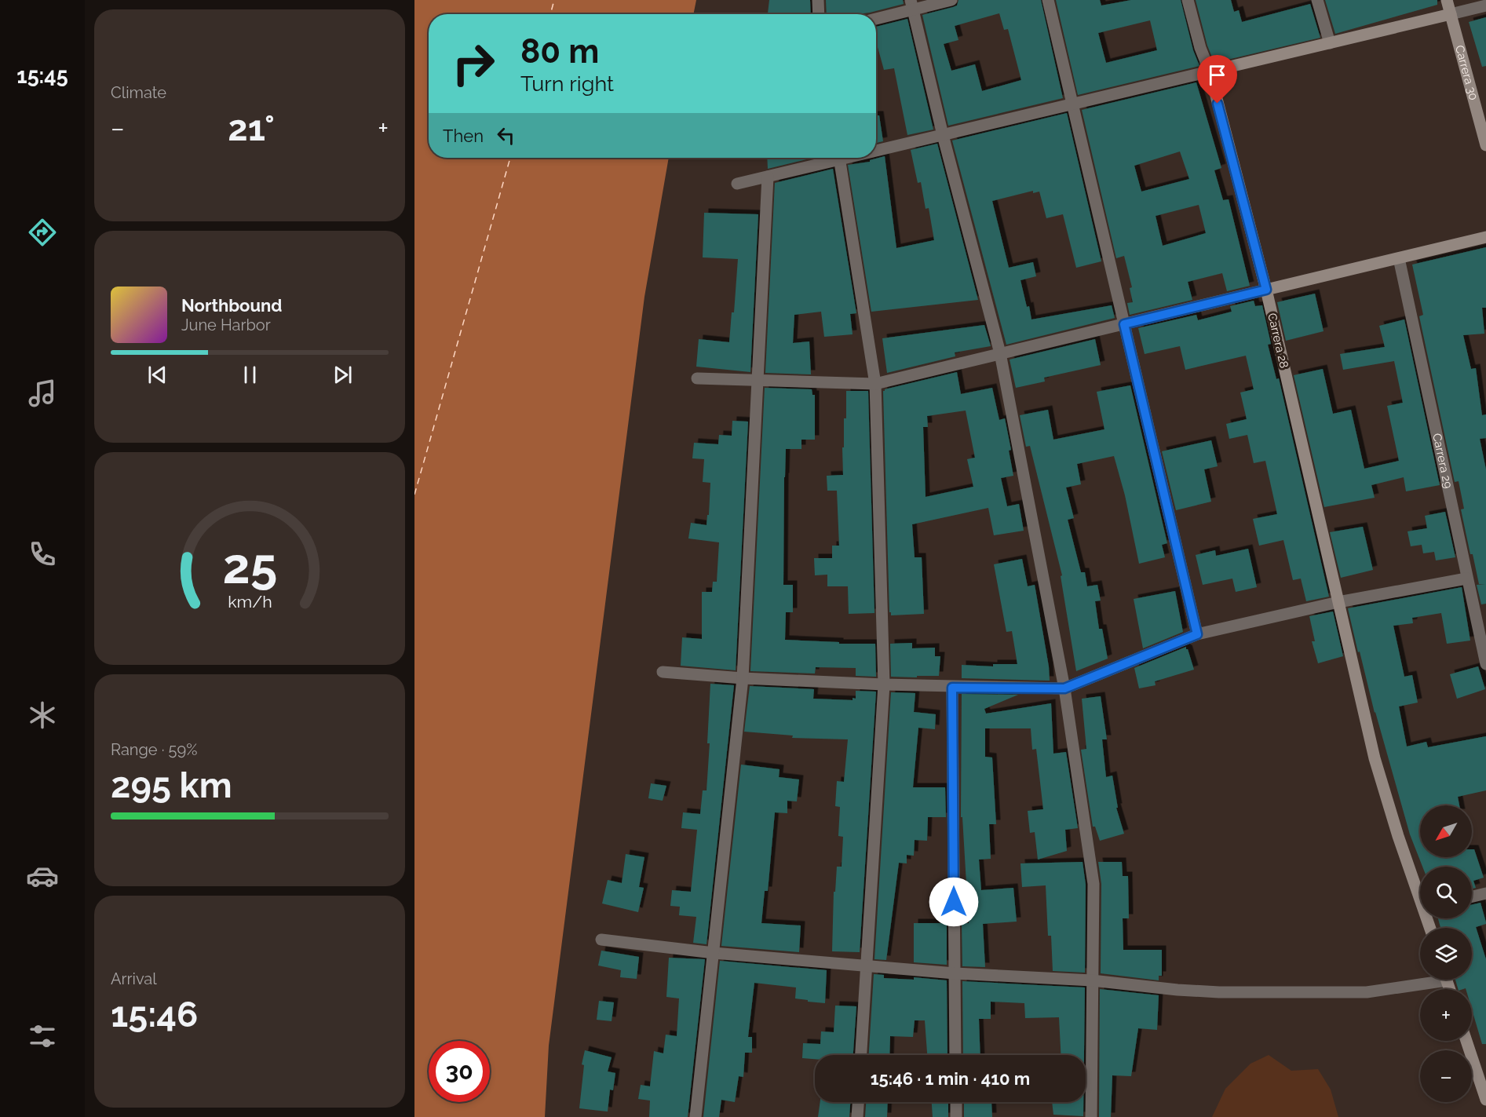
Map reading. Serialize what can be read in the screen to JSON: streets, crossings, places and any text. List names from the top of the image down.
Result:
{
  "streets": {
    "main road": ["Carrera 30", "Carrera 28"],
    "street": ["Carrera 29"]
  },
  "north": "bottom left",
  "page": {
    "tabs": "15:45",
    "tile": [
      "Climate",
      ["Range · 59%", "295 km"],
      ["Arrival", "15:46"]
    ],
    "turn": ["80 m", "Turn right"],
    "heat": ["−", "21°", "+"],
    "then": "Then",
    "song": ["Northbound", "June Harbor"],
    "map_buttons": ["+", "−"],
    "limit": "30",
    "trip": "15:46 · 1 min · 410 m",
    "gauge": ["25", "km/h"]
  }
}
